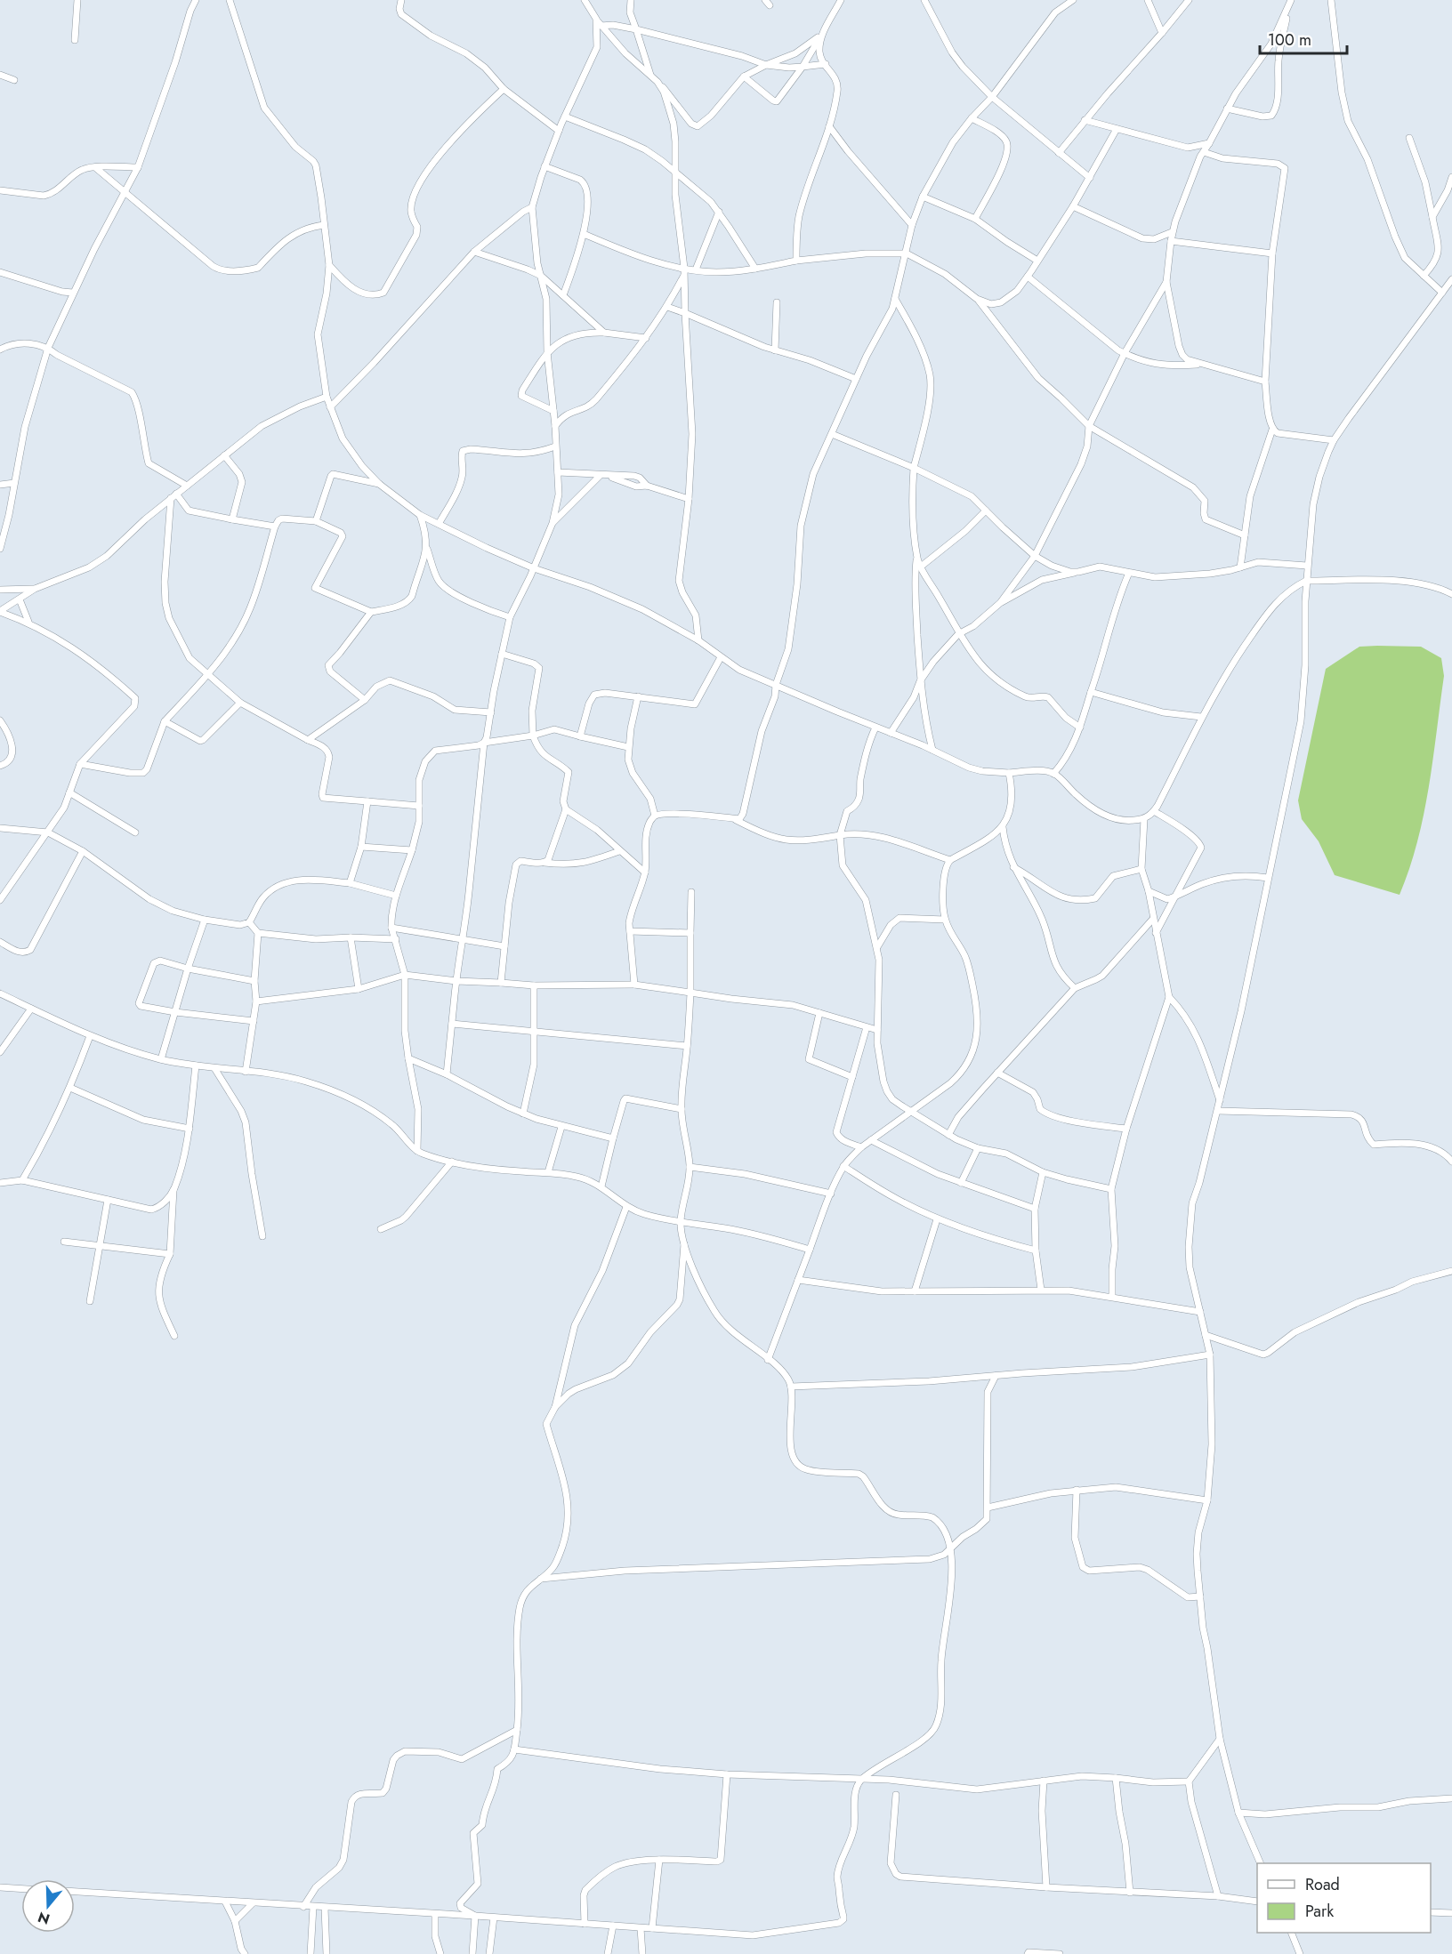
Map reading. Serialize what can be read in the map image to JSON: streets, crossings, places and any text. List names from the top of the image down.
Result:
{
  "legend": ["Road", "Park"],
  "scale_bar": "100 m",
  "north": "bottom"
}
